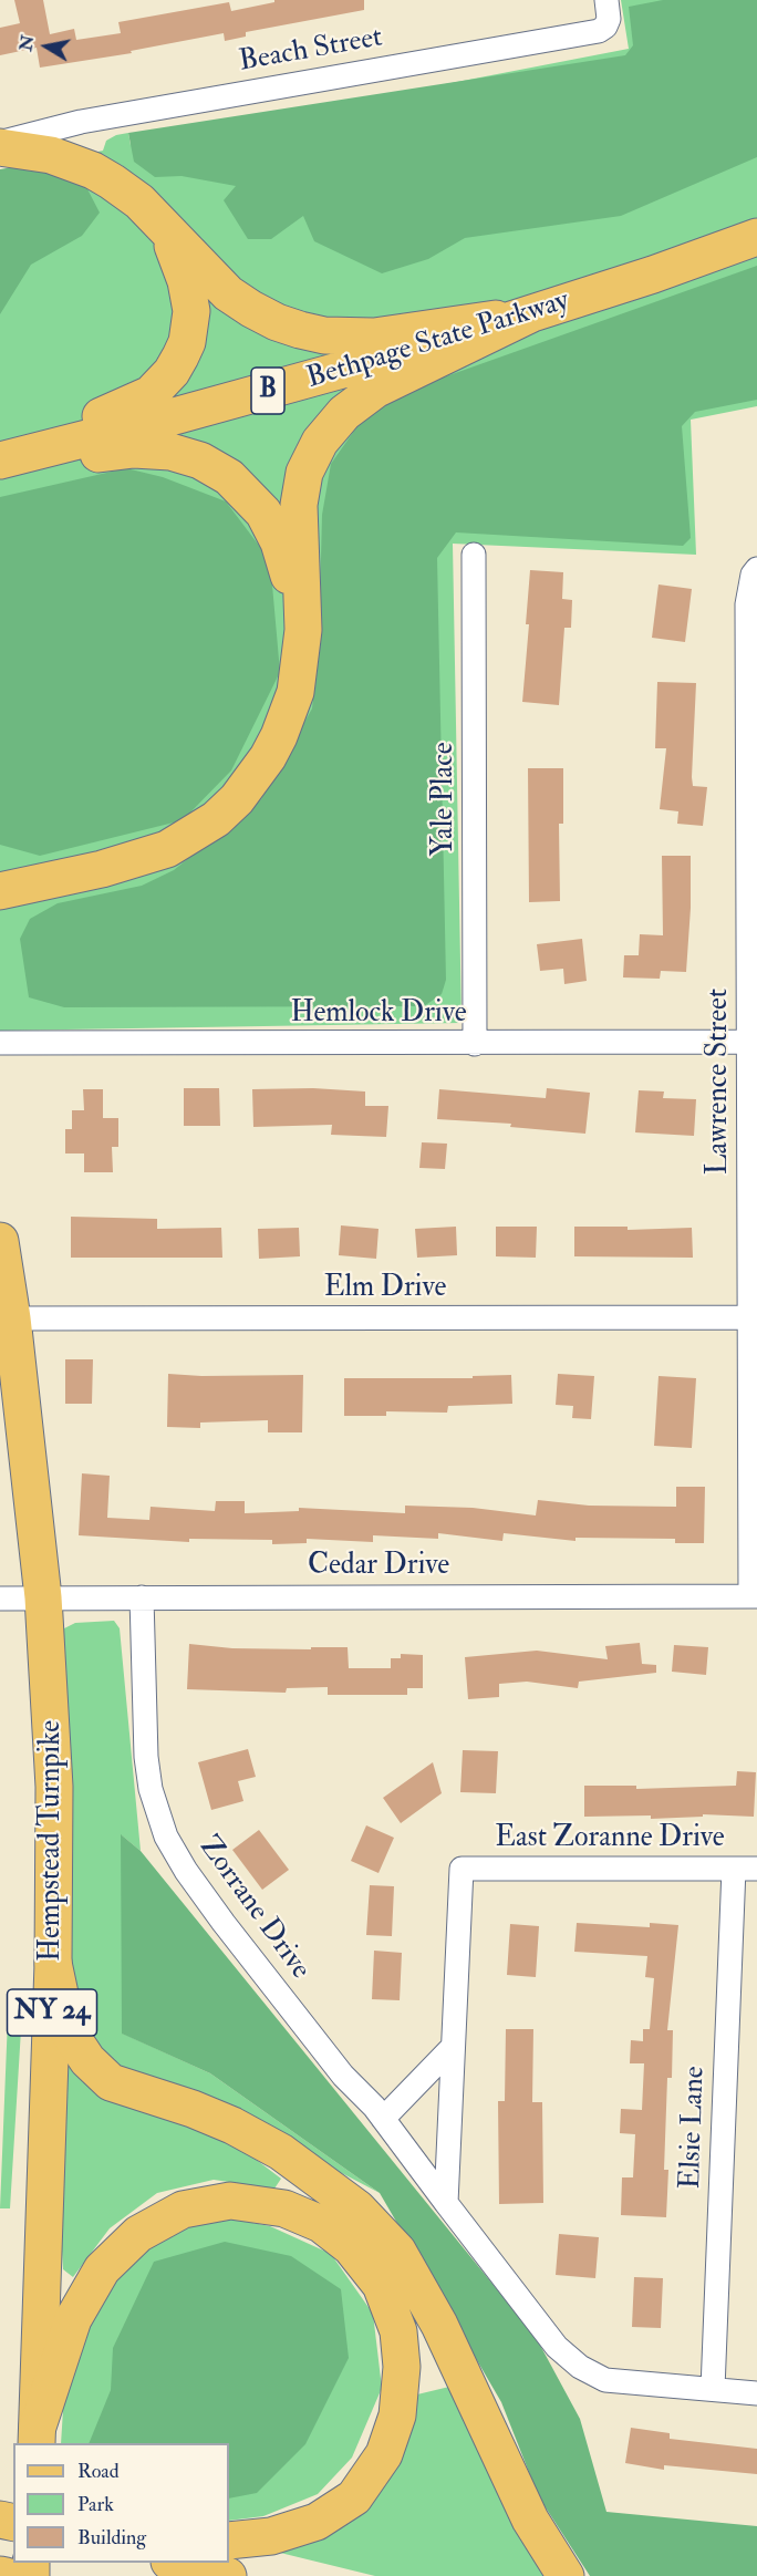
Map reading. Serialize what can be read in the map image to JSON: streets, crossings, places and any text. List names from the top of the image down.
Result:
{
  "streets": {
    "main road": [
      "Bethpage State Parkway",
      "B",
      "Hempstead Turnpike",
      "NY 24"
    ],
    "street": [
      "Beach Street",
      "Yale Place",
      "Hemlock Drive",
      "Lawrence Street",
      "Elm Drive",
      "Cedar Drive",
      "East Zoranne Drive",
      "Zorrane Drive",
      "Elsie Lane"
    ]
  },
  "crossings": [
    ["Yale Place", "Hemlock Drive"],
    ["Hemlock Drive", "Lawrence Street"],
    ["Lawrence Street", "Elm Drive"],
    ["Lawrence Street", "Cedar Drive"],
    ["Elm Drive", "Hempstead Turnpike"],
    ["Cedar Drive", "Hempstead Turnpike"],
    ["Cedar Drive", "Zorrane Drive"],
    ["East Zoranne Drive", "Elsie Lane"],
    ["Zorrane Drive", "Elsie Lane"]
  ],
  "legend": ["Road", "Park", "Building"],
  "north": "left"
}
